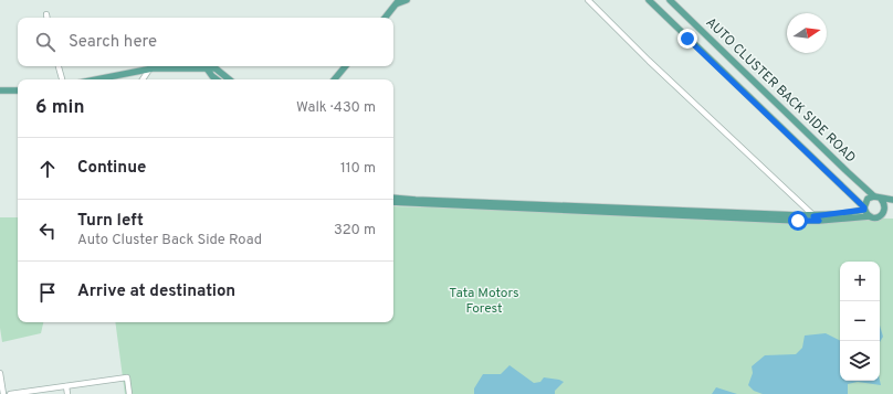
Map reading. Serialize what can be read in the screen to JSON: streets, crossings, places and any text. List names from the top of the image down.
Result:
{
  "streets": {
    "main road": ["AUTO CLUSTER BACK SIDE ROAD"]
  },
  "parks": ["Tata Motors Forest"],
  "north": "right",
  "page": {
    "search": "Search here",
    "heading": ["6 min", "Walk · 430 m"],
    "list": [
      ["Continue", "110 m"],
      ["Turn left", "Auto Cluster Back Side Road", "320 m"],
      "Arrive at destination"
    ],
    "map_buttons": ["+", "−"]
  }
}
